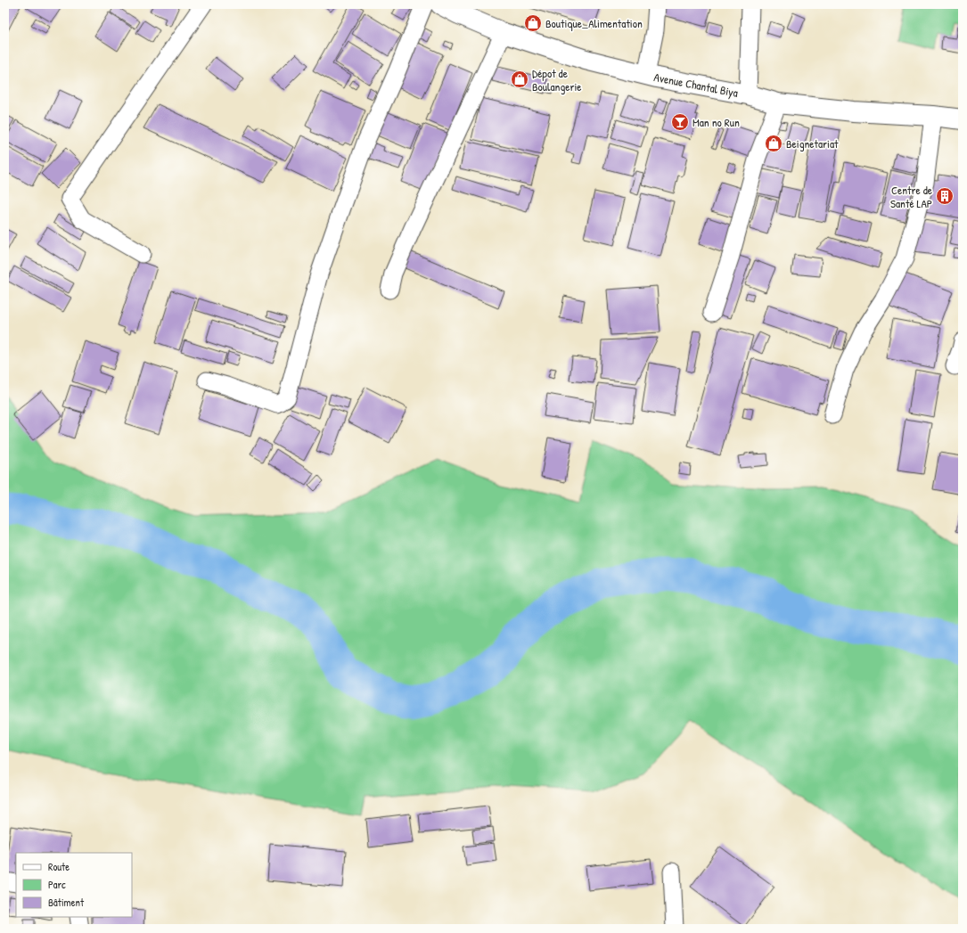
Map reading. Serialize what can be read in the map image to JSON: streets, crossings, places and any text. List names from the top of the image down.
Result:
{
  "streets": {
    "main road": ["Avenue Chantal Biya"]
  },
  "places": {
    "shop": ["Boutique_Alimentation", "Dépot de Boulangerie", "Beignetariat"],
    "bar": ["Man no Run"],
    "building": ["Centre de Santé LAP"]
  },
  "legend": ["Route", "Parc", "Bâtiment"]
}
